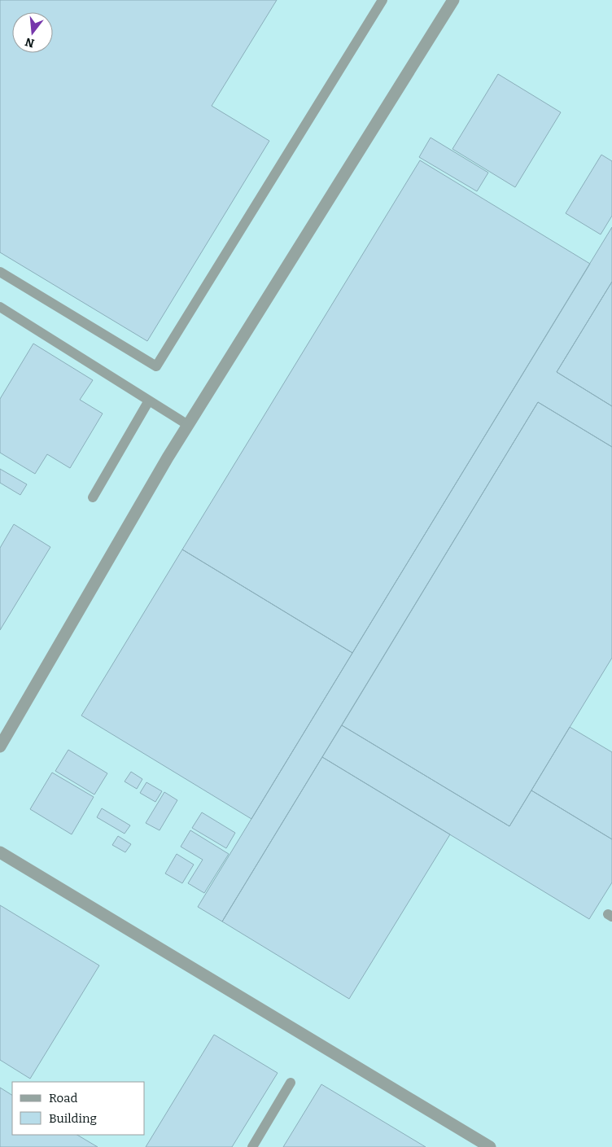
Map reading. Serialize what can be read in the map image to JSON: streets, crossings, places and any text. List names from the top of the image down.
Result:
{
  "legend": ["Road", "Building"],
  "north": "bottom"
}
